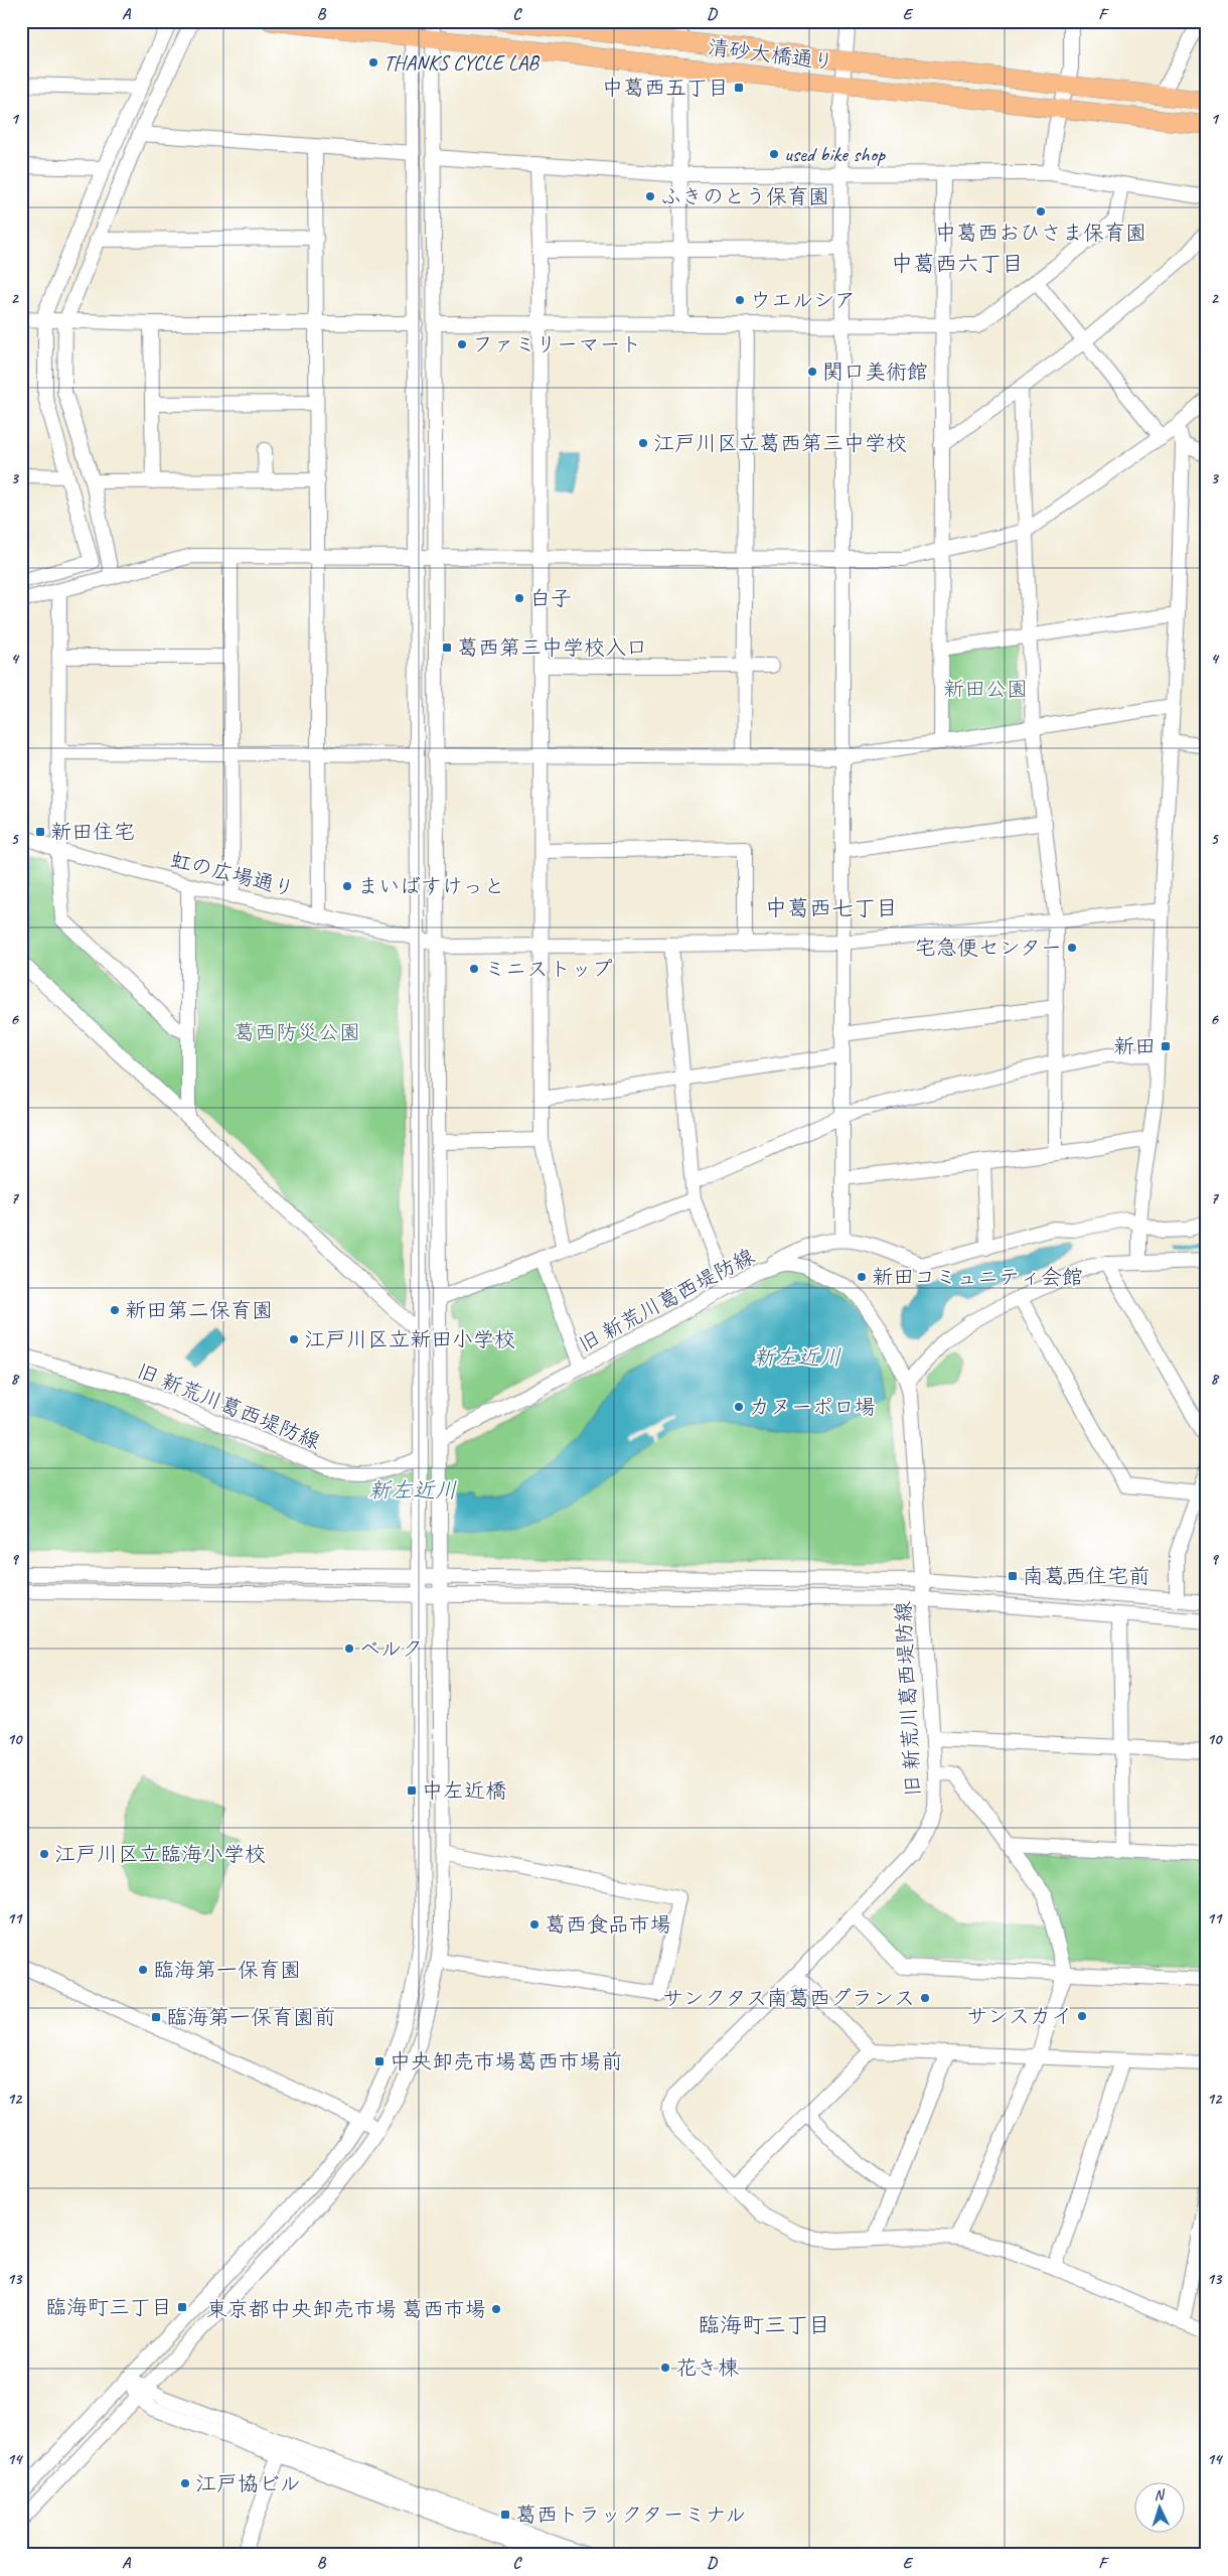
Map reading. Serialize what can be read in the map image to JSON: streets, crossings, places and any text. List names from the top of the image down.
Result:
{
  "streets": {
    "main road": ["清砂大橋通り"],
    "street": ["虹の広場通り", "旧 新荒川葛西堤防線"]
  },
  "districts": ["中葛西六丁目", "中葛西七丁目", "臨海町三丁目"],
  "water": ["新左近川"],
  "parks": ["新田公園", "葛西防災公園"],
  "places": {
    "other": [
      "THANKS CYCLE LAB",
      "used bike shop",
      "ふきのとう保育園",
      "中葛西おひさま保育園",
      "ウエルシア",
      "ファミリーマート",
      "関口美術館",
      "江戸川区立葛西第三中学校",
      "白子",
      "まいばすけっと",
      "宅急便センター",
      "ミニストップ",
      "新田コミュニティ会館",
      "新田第二保育園",
      "江戸川区立新田小学校",
      "カヌーポロ場",
      "ベルク",
      "江戸川区立臨海小学校",
      "葛西食品市場",
      "臨海第一保育園",
      "サンクタス南葛西グランス",
      "サンスカイ",
      "東京都中央卸売市場 葛西市場",
      "花き棟",
      "江戸協ビル"
    ],
    "transit": [
      "中葛西五丁目",
      "葛西第三中学校入口",
      "新田住宅",
      "新田",
      "南葛西住宅前",
      "中左近橋",
      "臨海第一保育園前",
      "中央卸売市場葛西市場前",
      "臨海町三丁目",
      "葛西トラックターミナル"
    ]
  },
  "north": "top",
  "grid": {
    "columns": [
      "A",
      "B",
      "C",
      "D",
      "E",
      "F"
    ],
    "rows": [
      "1",
      "2",
      "3",
      "4",
      "5",
      "6",
      "7",
      "8",
      "9",
      "10",
      "11",
      "12",
      "13",
      "14"
    ]
  }
}
